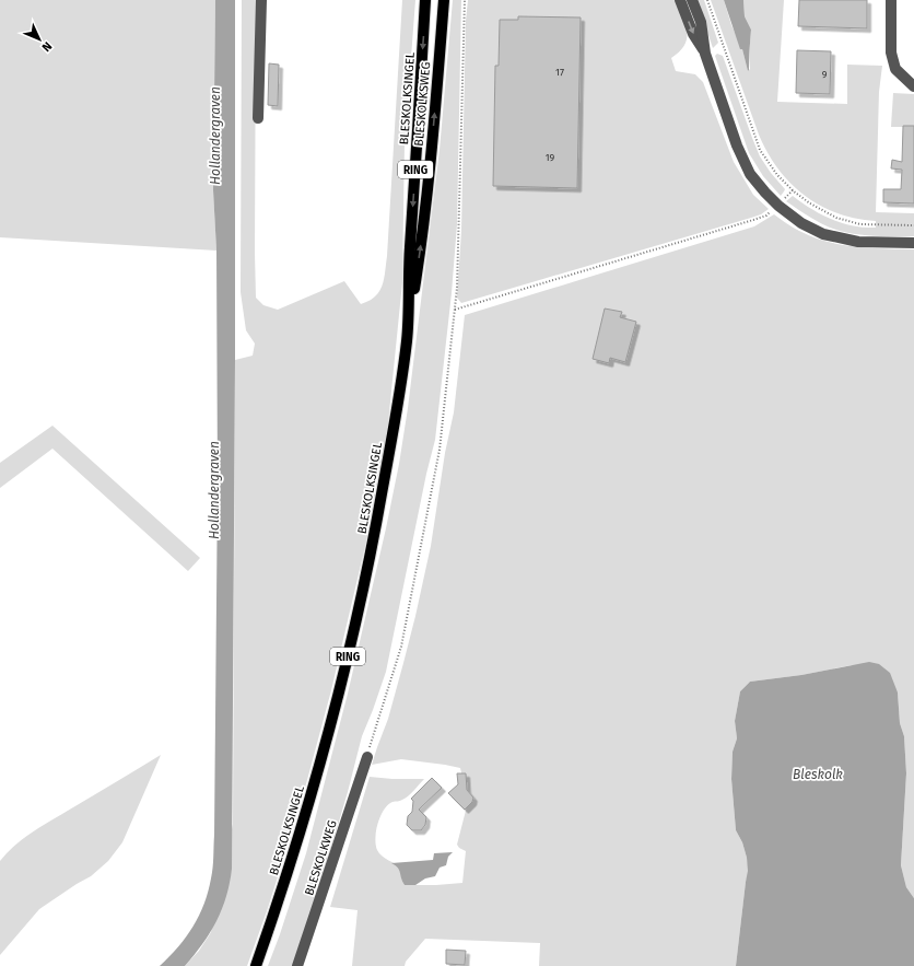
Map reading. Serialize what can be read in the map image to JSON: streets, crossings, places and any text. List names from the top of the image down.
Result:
{
  "streets": {
    "main road": ["BLESKOLKSINGEL", "BLESKOLKSWEG", "RING"],
    "street": ["BLESKOLKWEG"]
  },
  "crossings": [
    ["BLESKOLKSINGEL", "BLESKOLKSWEG"]
  ],
  "one_way": ["BLESKOLKSWEG"],
  "water": ["Hollandergraven", "Bleskolk"],
  "house_numbers": ["17", "9", "19"],
  "north": "bottom right"
}
